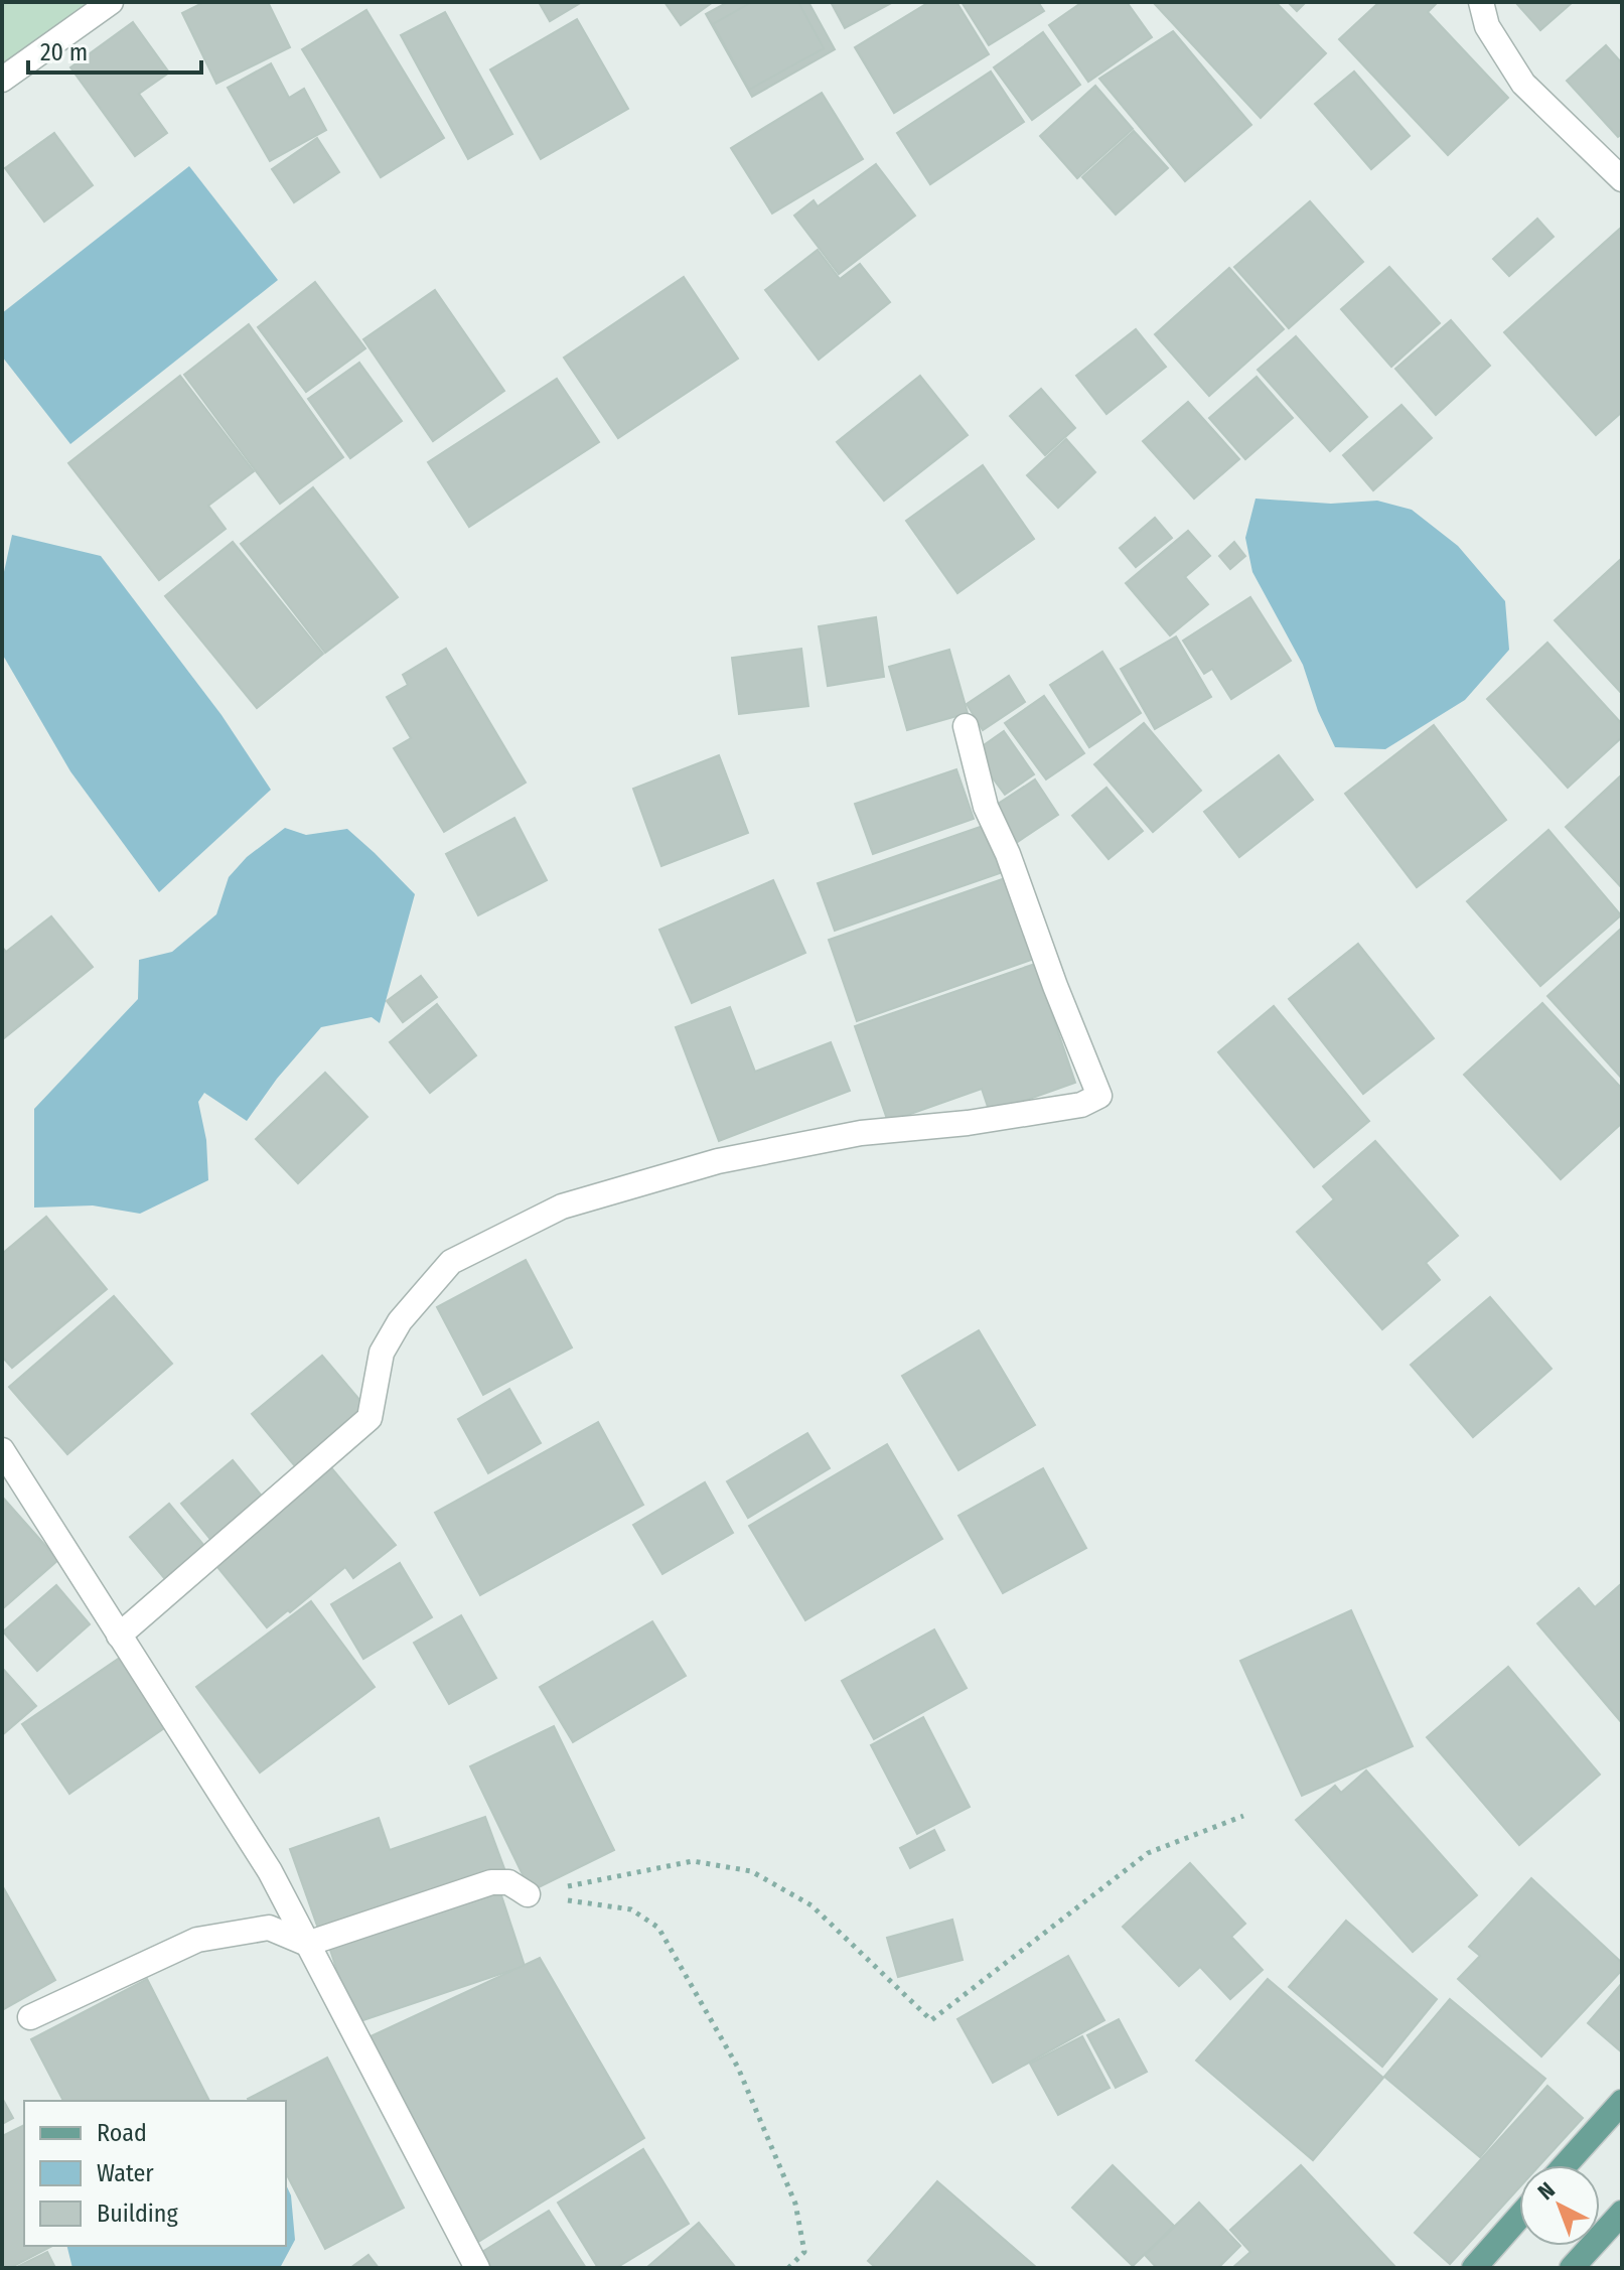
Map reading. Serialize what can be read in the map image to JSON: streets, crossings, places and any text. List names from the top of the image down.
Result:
{
  "legend": ["Road", "Water", "Building"],
  "scale_bar": "20 m",
  "north": "top left"
}
